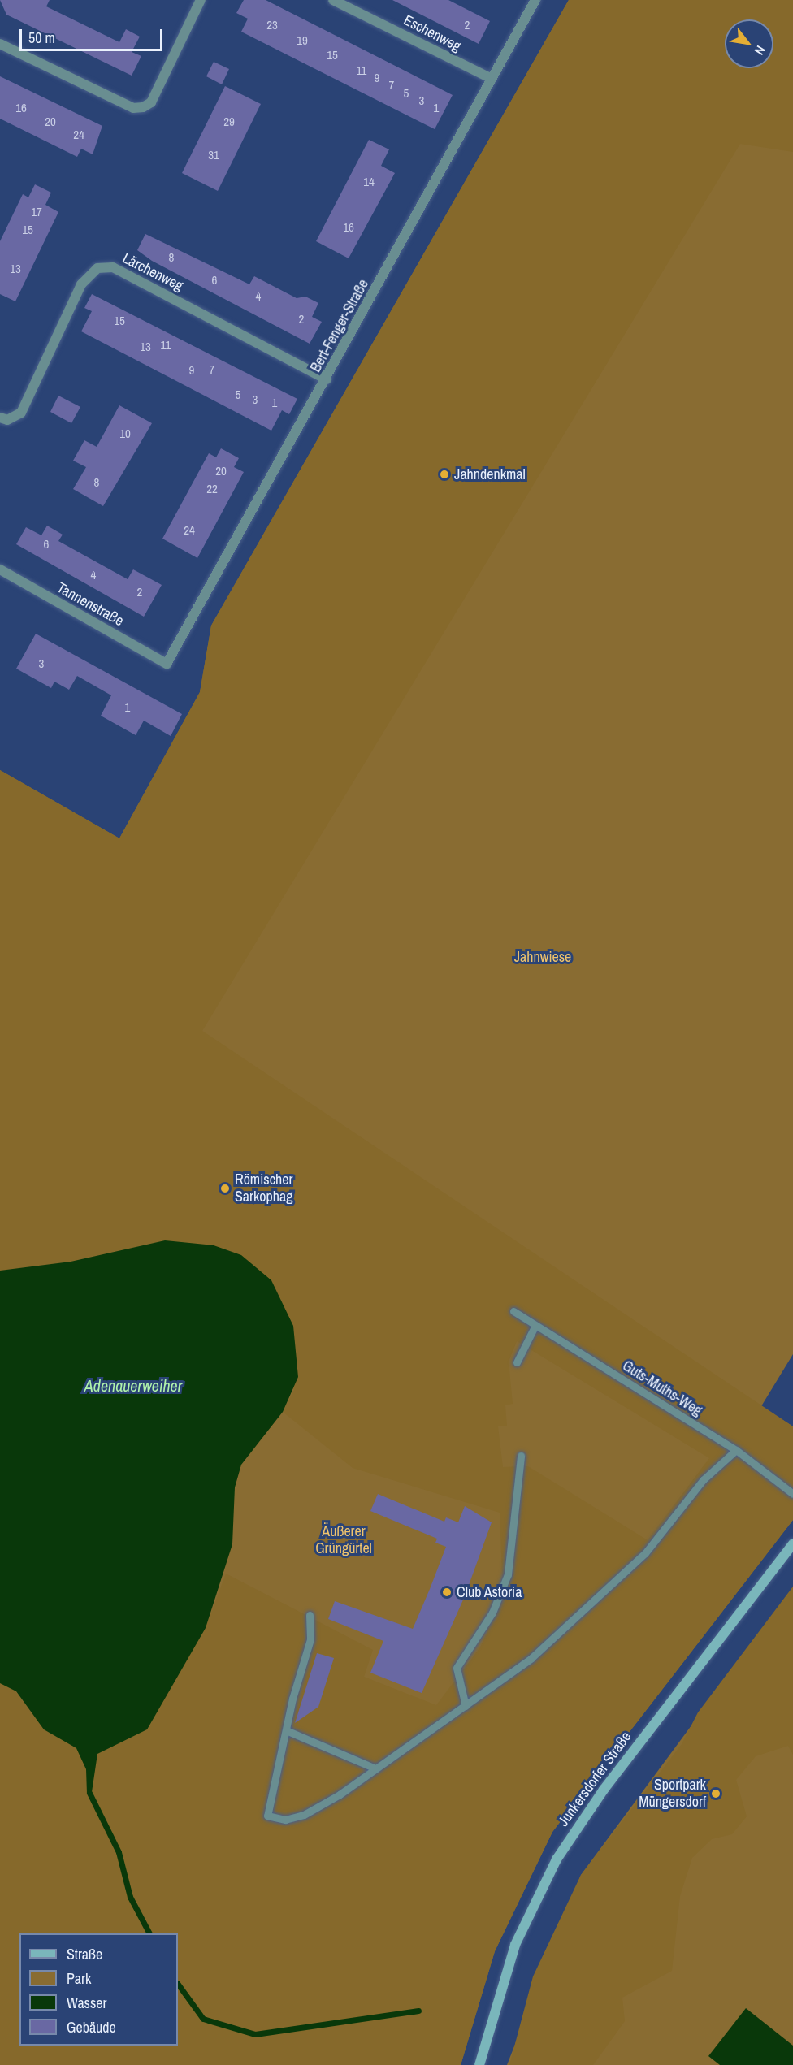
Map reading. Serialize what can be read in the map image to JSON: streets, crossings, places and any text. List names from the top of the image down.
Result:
{
  "streets": {
    "street": [
      "Eschenweg",
      "Lärchenweg",
      "Bert-Fenger-Straße",
      "Tannenstraße",
      "Junkersdorfer Straße"
    ],
    "lane": ["Guts-Muths-Weg"]
  },
  "crossings": [
    ["Eschenweg", "Bert-Fenger-Straße"],
    ["Lärchenweg", "Bert-Fenger-Straße"],
    ["Bert-Fenger-Straße", "Tannenstraße"]
  ],
  "water": ["Adenauerweiher"],
  "parks": ["Jahnwiese", "Äußerer Grüngürtel"],
  "places": [
    "Jahndenkmal",
    "Römischer Sarkophag",
    "Club Astoria",
    "Sportpark Müngersdorf"
  ],
  "house_numbers": [
    "23",
    "2",
    "19",
    "15",
    "11",
    "9",
    "7",
    "5",
    "3",
    "16",
    "1",
    "20",
    "29",
    "24",
    "31",
    "14",
    "17",
    "16",
    "15",
    "8",
    "13",
    "6",
    "4",
    "2",
    "15",
    "11",
    "13",
    "7",
    "9",
    "5",
    "3",
    "1",
    "10",
    "20",
    "8",
    "22",
    "24",
    "6",
    "4",
    "2",
    "3",
    "1"
  ],
  "legend": [
    "Straße",
    "Park",
    "Wasser",
    "Gebäude"
  ],
  "scale_bar": "50 m",
  "north": "bottom right"
}
